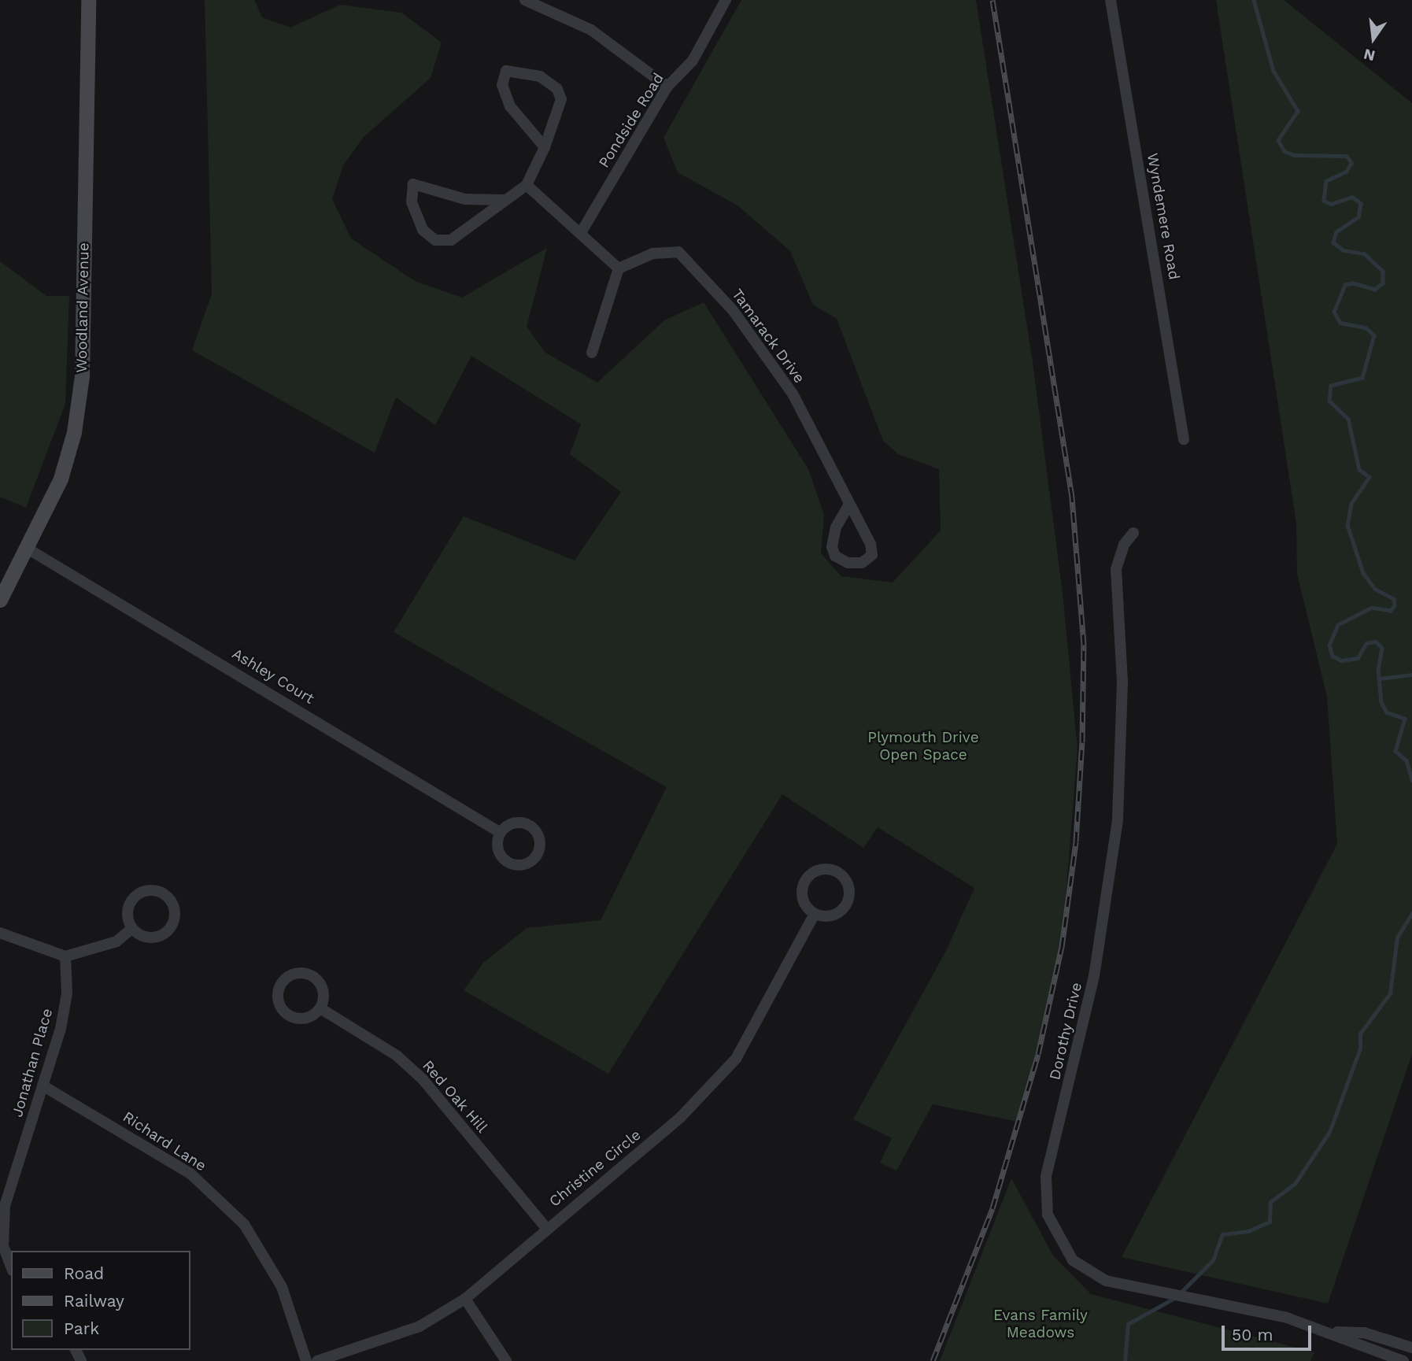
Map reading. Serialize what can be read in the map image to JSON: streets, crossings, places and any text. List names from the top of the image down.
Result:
{
  "streets": {
    "street": [
      "Pondside Road",
      "Wyndemere Road",
      "Woodland Avenue",
      "Tamarack Drive",
      "Ashley Court",
      "Dorothy Drive",
      "Jonathan Place",
      "Red Oak Hill",
      "Richard Lane",
      "Christine Circle"
    ]
  },
  "crossings": [
    ["Woodland Avenue", "Ashley Court"],
    ["Jonathan Place", "Richard Lane"],
    ["Red Oak Hill", "Christine Circle"]
  ],
  "parks": ["Plymouth Drive Open Space", "Evans Family Meadows"],
  "legend": ["Road", "Railway", "Park"],
  "scale_bar": "50 m",
  "north": "bottom"
}
